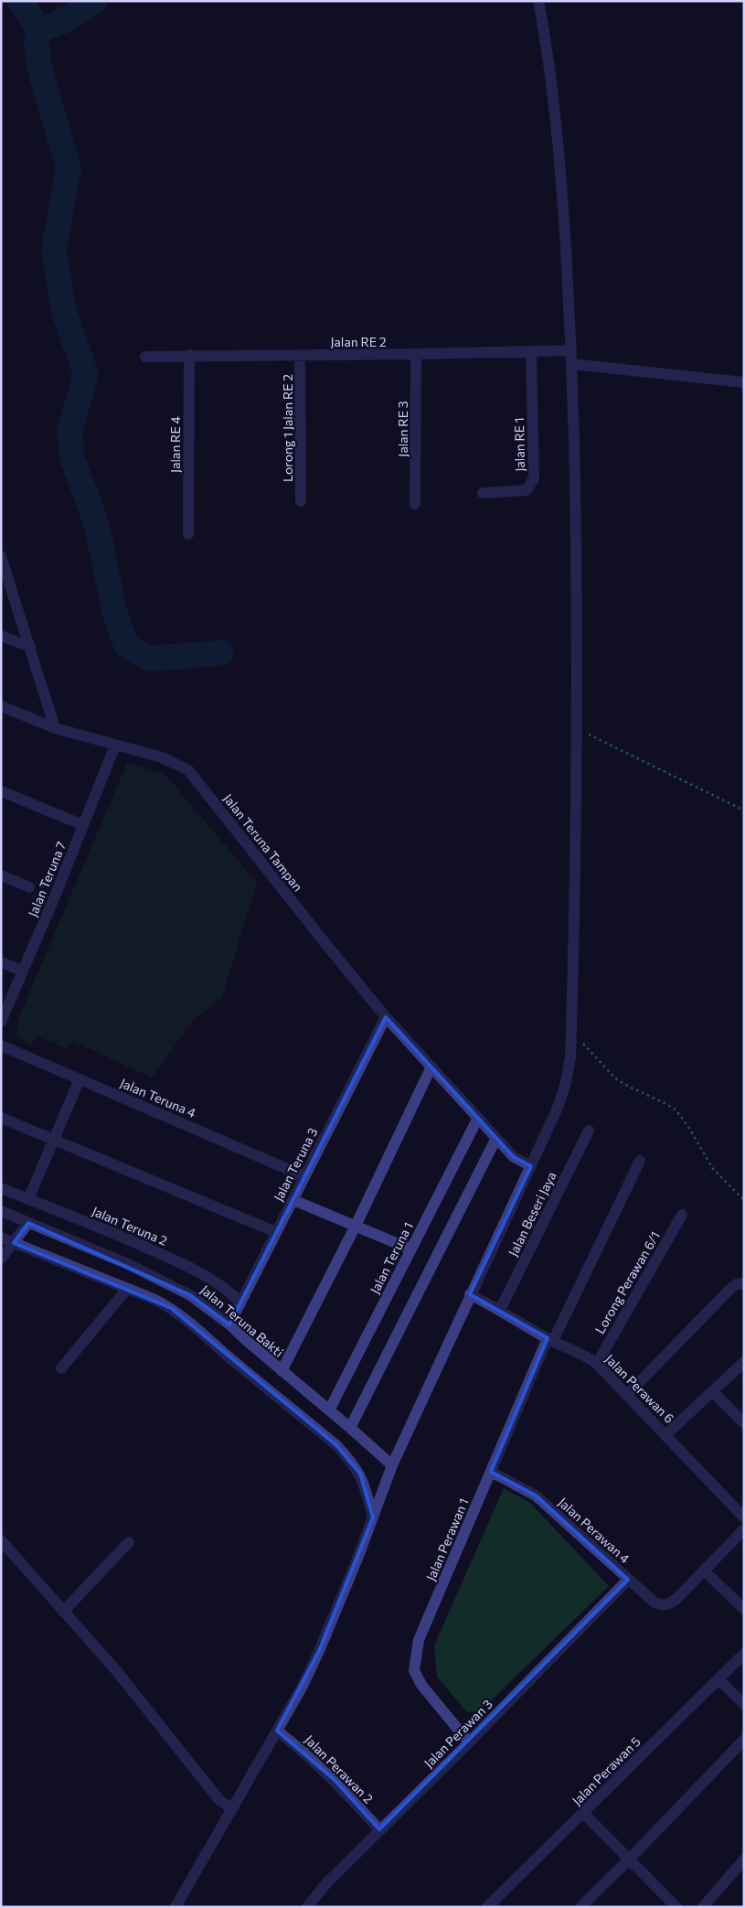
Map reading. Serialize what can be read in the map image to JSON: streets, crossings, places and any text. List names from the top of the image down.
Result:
{
  "streets": {
    "street": [
      "Jalan RE 2",
      "Lorong 1 Jalan RE 2",
      "Jalan RE 3",
      "Jalan RE 4",
      "Jalan RE 1",
      "Jalan Teruna Tampan",
      "Jalan Teruna 7",
      "Jalan Teruna 4",
      "Jalan Teruna 3",
      "Jalan Beseri Jaya",
      "Jalan Teruna 2",
      "Jalan Teruna 1",
      "Lorong Perawan 6/1",
      "Jalan Teruna Bakti",
      "Jalan Perawan 6",
      "Jalan Perawan 4",
      "Jalan Perawan 1",
      "Jalan Perawan 3",
      "Jalan Perawan 2",
      "Jalan Perawan 5"
    ]
  },
  "crossings": [
    ["Jalan RE 2", "Lorong 1 Jalan RE 2"],
    ["Jalan RE 2", "Jalan RE 3"],
    ["Jalan RE 2", "Jalan RE 4"],
    ["Jalan RE 2", "Jalan RE 1"],
    ["Jalan Teruna Tampan", "Jalan Teruna 7"],
    ["Jalan Teruna Tampan", "Jalan Teruna 3"],
    ["Jalan Teruna Tampan", "Jalan Teruna 1"],
    ["Jalan Teruna 4", "Jalan Teruna 3"],
    ["Jalan Teruna 3", "Jalan Teruna 2"],
    ["Jalan Teruna 3", "Jalan Teruna Bakti"],
    ["Jalan Beseri Jaya", "Jalan Perawan 6"],
    ["Jalan Teruna 1", "Jalan Teruna Bakti"],
    ["Lorong Perawan 6/1", "Jalan Perawan 6"],
    ["Jalan Perawan 6", "Jalan Perawan 1"],
    ["Jalan Perawan 4", "Jalan Perawan 1"],
    ["Jalan Perawan 4", "Jalan Perawan 3"],
    ["Jalan Perawan 1", "Jalan Perawan 3"],
    ["Jalan Perawan 3", "Jalan Perawan 2"]
  ]
}
